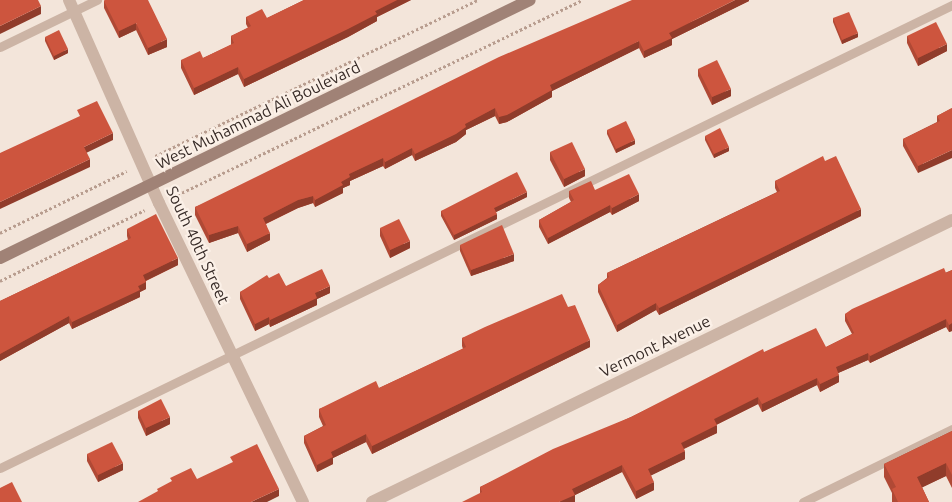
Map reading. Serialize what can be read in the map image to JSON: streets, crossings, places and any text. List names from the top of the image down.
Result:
{
  "streets": {
    "street": ["West Muhammad Ali Boulevard", "South 40th Street", "Vermont Avenue"]
  },
  "crossings": [
    ["West Muhammad Ali Boulevard", "South 40th Street"]
  ]
}
